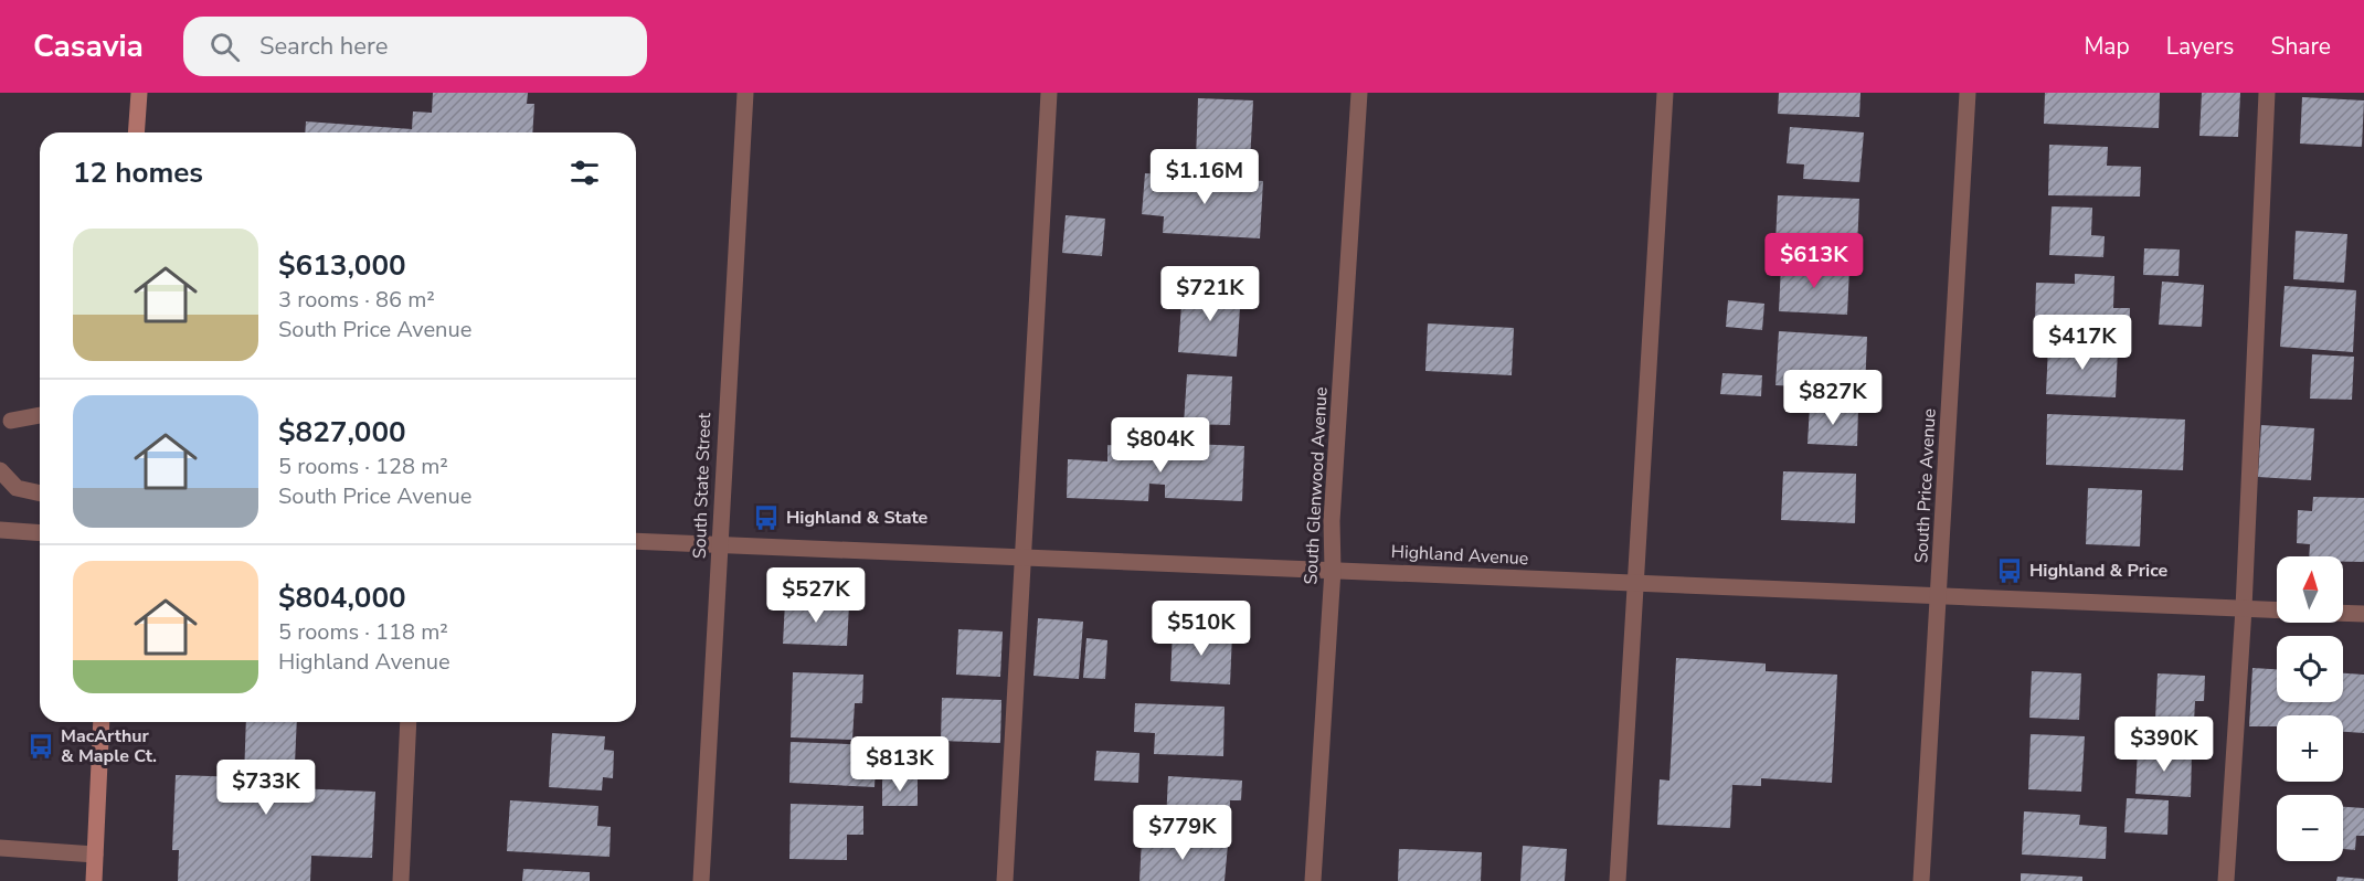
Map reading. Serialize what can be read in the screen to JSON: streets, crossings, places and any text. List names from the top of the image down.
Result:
{
  "streets": {
    "street": [
      "South State Street",
      "South Glenwood Avenue",
      "South Price Avenue",
      "Highland Avenue"
    ]
  },
  "crossings": [
    ["South State Street", "Highland Avenue"],
    ["South Glenwood Avenue", "Highland Avenue"],
    ["South Price Avenue", "Highland Avenue"]
  ],
  "places": {
    "bus stop": ["Highland & State", "Highland & Price", "MacArthur & Maple Ct."]
  },
  "north": "top",
  "page": {
    "header": "Casavia",
    "search": "Search here",
    "nav": ["Map", "Layers", "Share"],
    "heading": "12 homes",
    "price": [
      "$1.16M",
      "$613K",
      "$721K",
      "$417K",
      "$827K",
      "$804K",
      "$527K",
      "$510K",
      "$390K",
      "$813K",
      "$733K",
      "$779K"
    ],
    "list": [
      {
        "name": "$613,000",
        "note": "3 rooms · 86 m² · South Price Avenue"
      },
      {
        "name": "$827,000",
        "note": "5 rooms · 128 m² · South Price Avenue"
      },
      {
        "name": "$804,000",
        "note": "5 rooms · 118 m² · Highland Avenue"
      }
    ],
    "map_buttons": ["+", "−"]
  }
}
